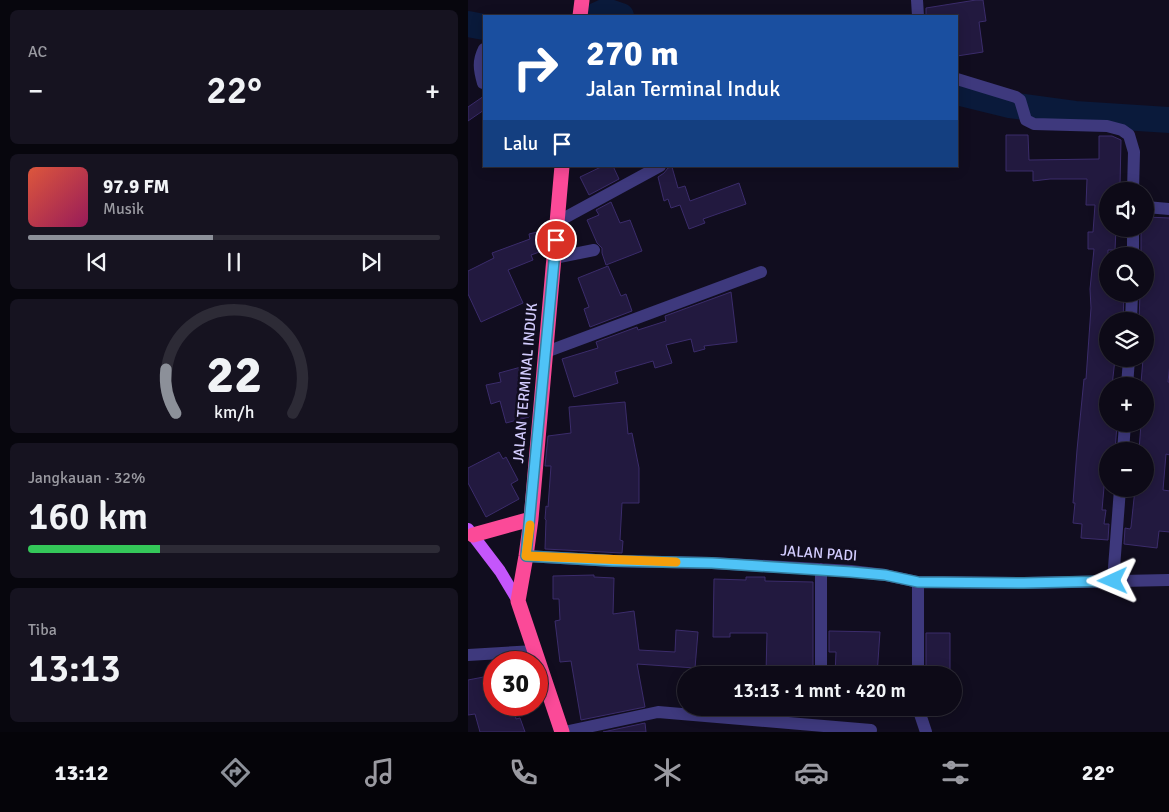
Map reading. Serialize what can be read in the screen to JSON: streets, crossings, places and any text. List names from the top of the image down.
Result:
{
  "streets": {
    "highway": ["JALAN TERMINAL INDUK"],
    "street": ["JALAN PADI"]
  },
  "crossings": [
    ["JALAN TERMINAL INDUK", "JALAN PADI"]
  ],
  "page": {
    "tile": [
      "AC",
      ["Jangkauan · 32%", "160 km"],
      ["Tiba", "13:13"]
    ],
    "turn": ["270 m", "Jalan Terminal Induk"],
    "heat": ["−", "22°", "+"],
    "then": "Lalu",
    "song": ["97.9 FM", "Musik"],
    "map_buttons": ["+", "−"],
    "limit": "30",
    "trip": "13:13 · 1 mnt · 420 m",
    "tabs": ["13:12", "22°"],
    "gauge": ["22", "km/h"]
  }
}
